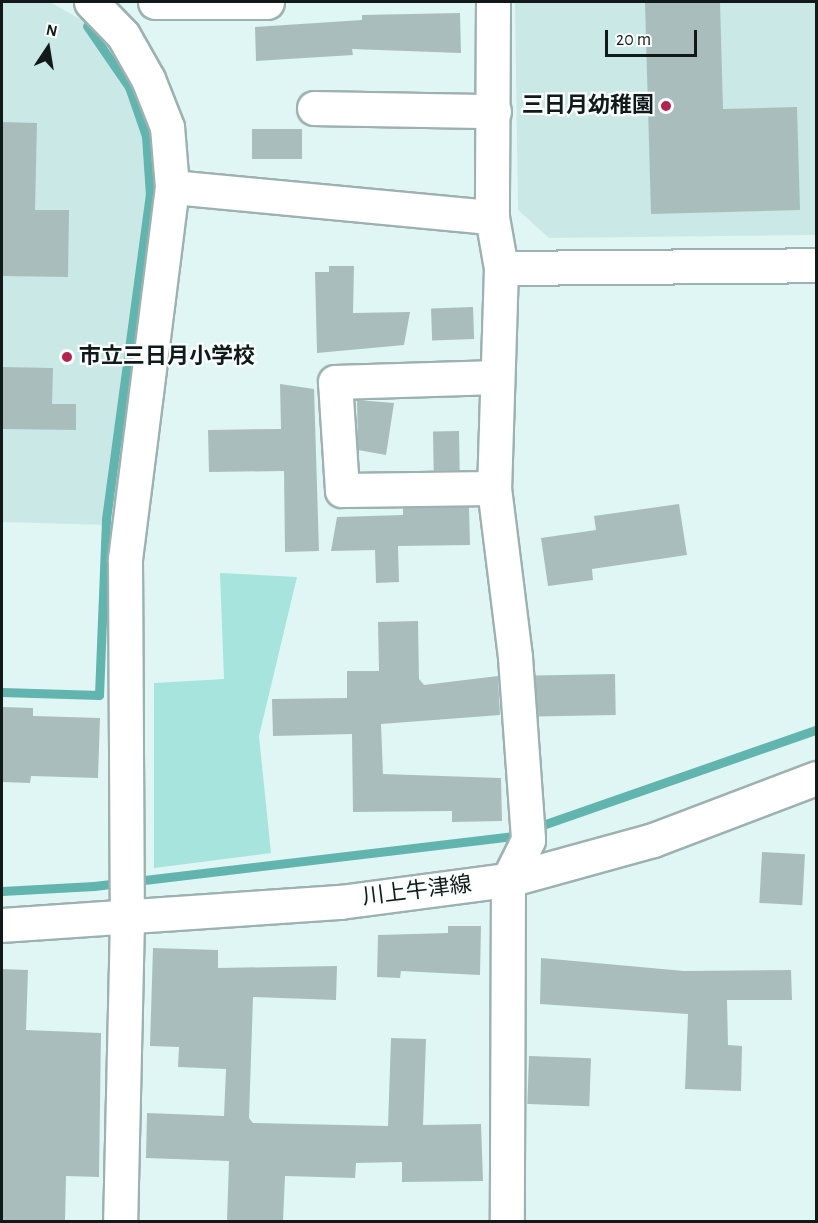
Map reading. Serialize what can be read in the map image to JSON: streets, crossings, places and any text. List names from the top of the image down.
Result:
{
  "streets": {
    "street": ["川上牛津線"]
  },
  "places": ["三日月幼稚園", "市立三日月小学校"],
  "scale_bar": "20 m",
  "north": "top"
}
